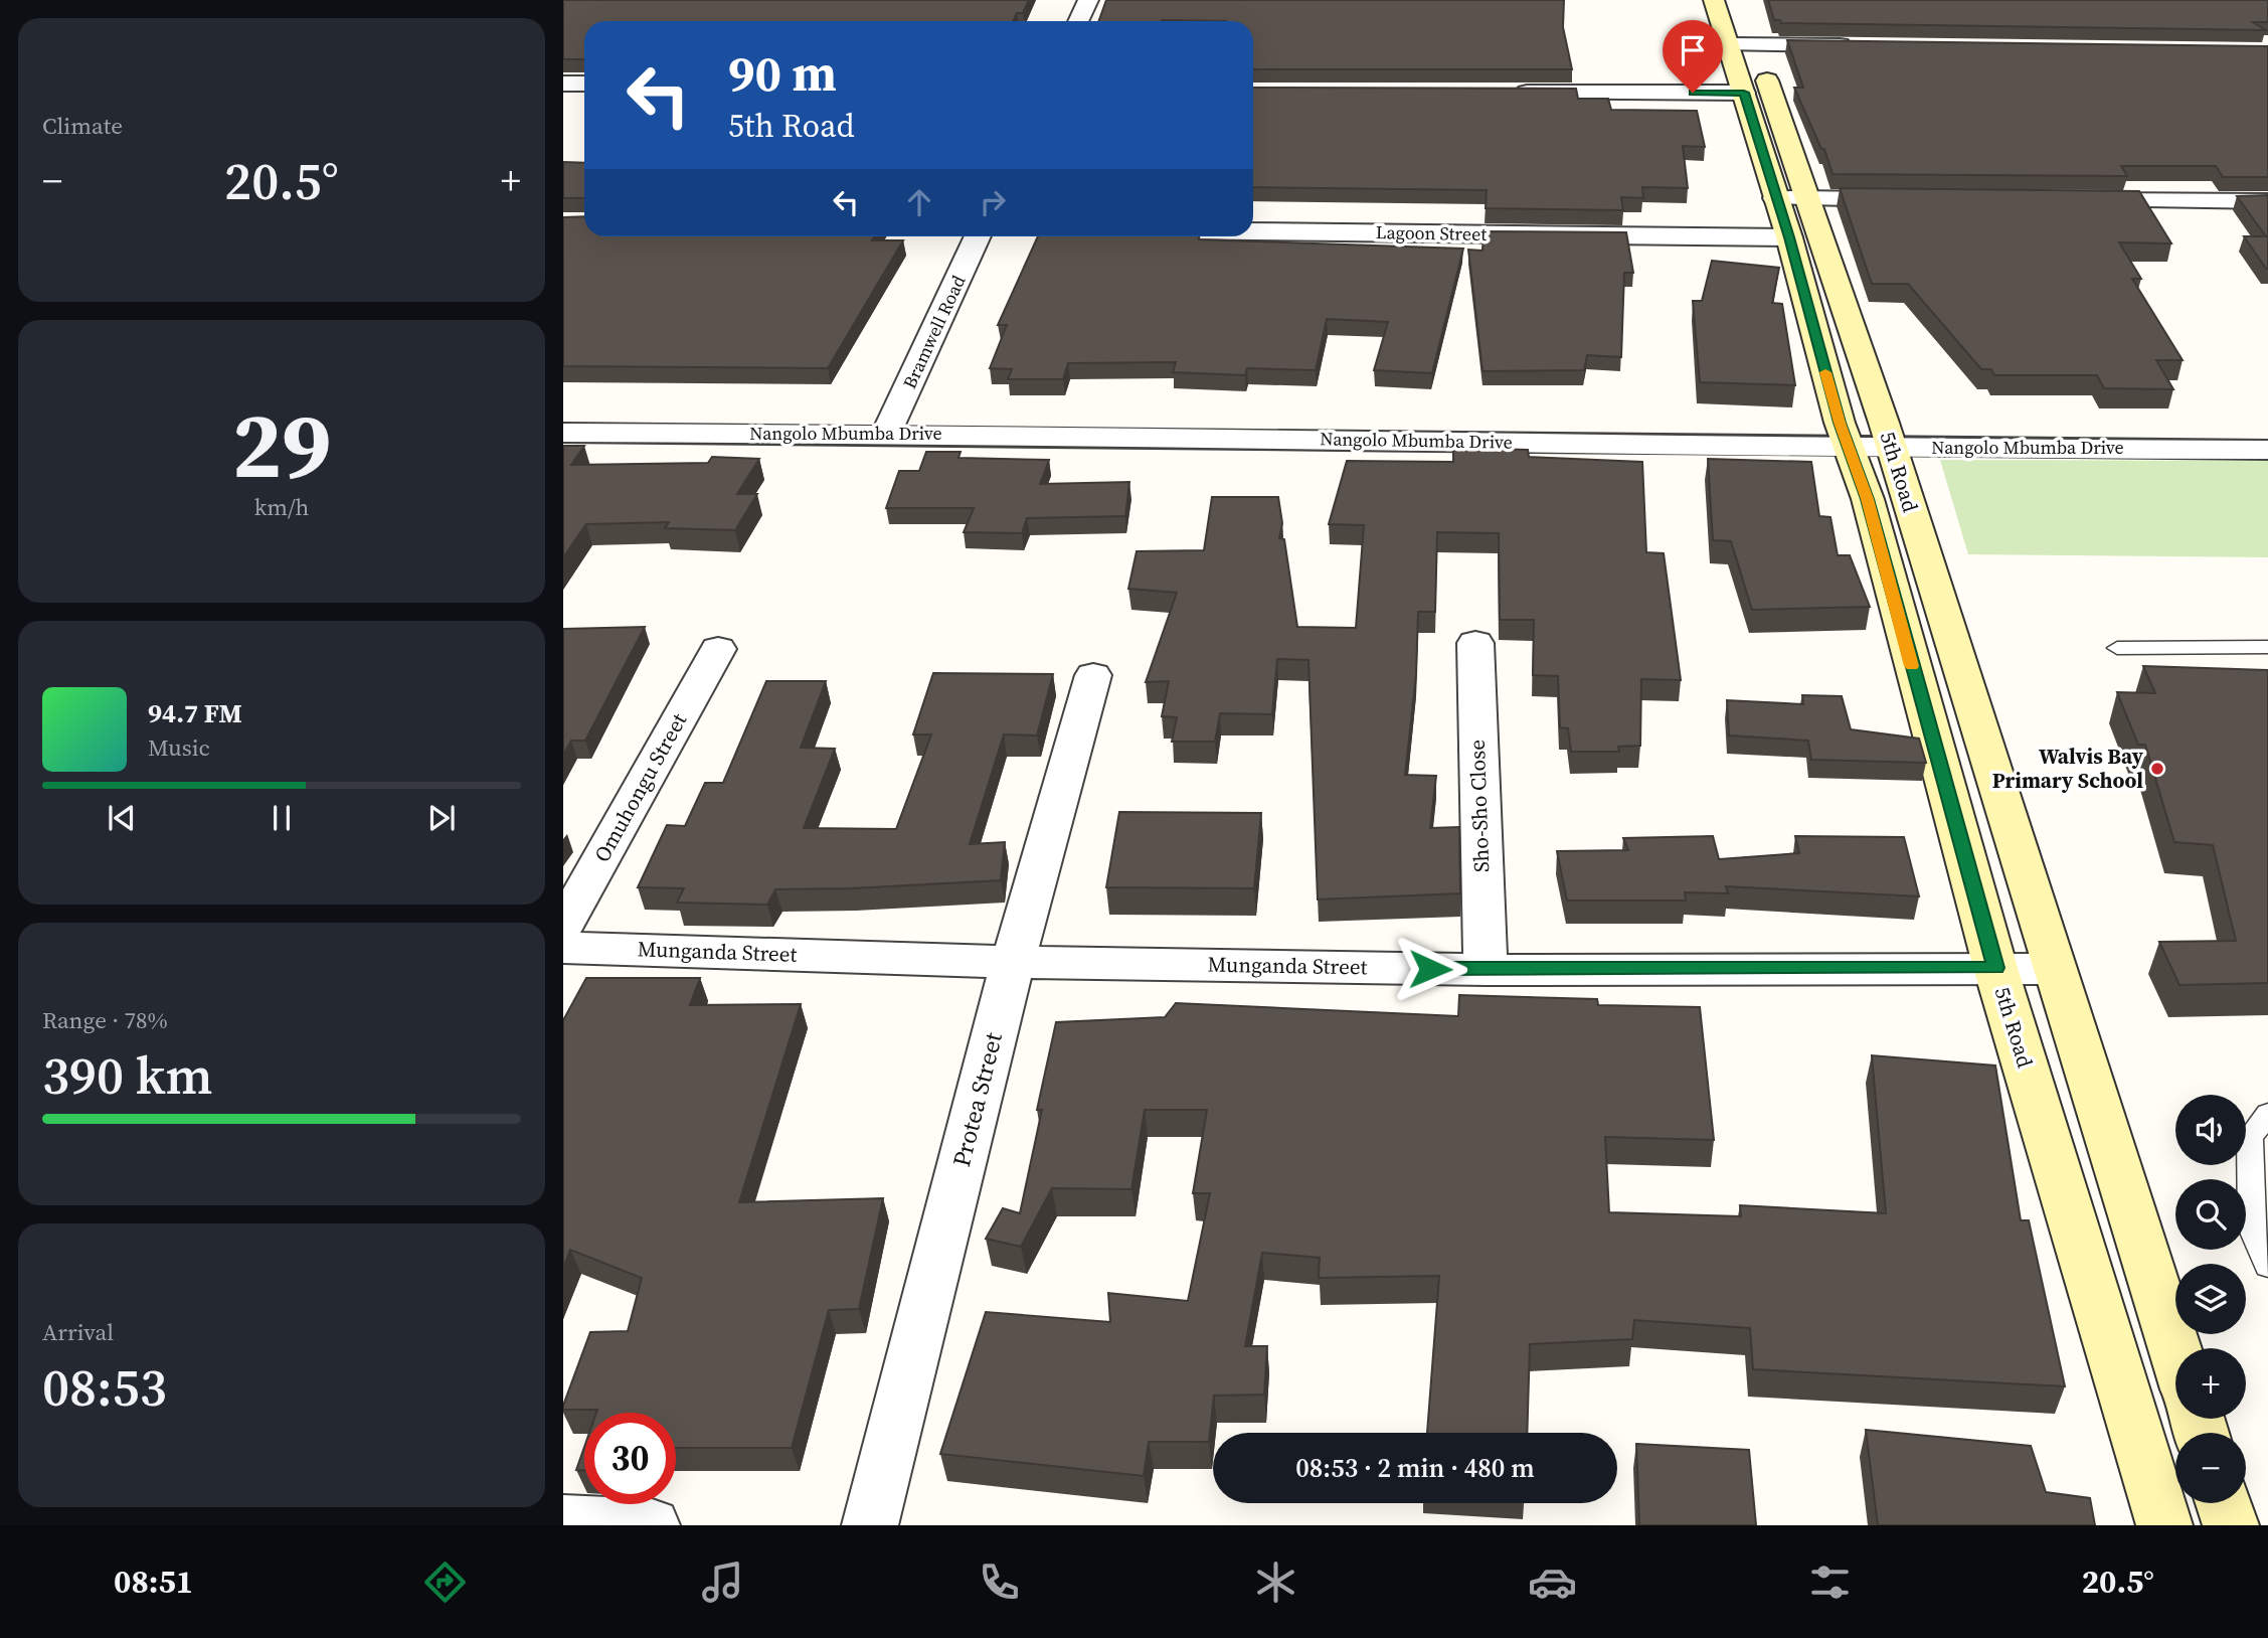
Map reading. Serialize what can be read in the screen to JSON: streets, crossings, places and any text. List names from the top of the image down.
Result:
{
  "streets": {
    "main road": ["5th Road"],
    "street": [
      "Lagoon Street",
      "Bramwell Road",
      "Nangolo Mbumba Drive",
      "Omuhongu Street",
      "Sho-Sho Close",
      "Munganda Street",
      "Protea Street"
    ]
  },
  "crossings": [
    ["Lagoon Street", "5th Road"],
    ["Bramwell Road", "Nangolo Mbumba Drive"],
    ["Nangolo Mbumba Drive", "5th Road"],
    ["5th Road", "Munganda Street"],
    ["Sho-Sho Close", "Munganda Street"],
    ["Munganda Street", "Protea Street"]
  ],
  "places": ["Walvis Bay Primary School"],
  "page": {
    "tile": [
      "Climate",
      ["29", "km/h"],
      ["Range · 78%", "390 km"],
      ["Arrival", "08:53"]
    ],
    "turn": ["90 m", "5th Road"],
    "heat": ["−", "20.5°", "+"],
    "song": ["94.7 FM", "Music"],
    "map_buttons": ["+", "−"],
    "limit": "30",
    "trip": "08:53 · 2 min · 480 m",
    "tabs": ["08:51", "20.5°"]
  }
}
